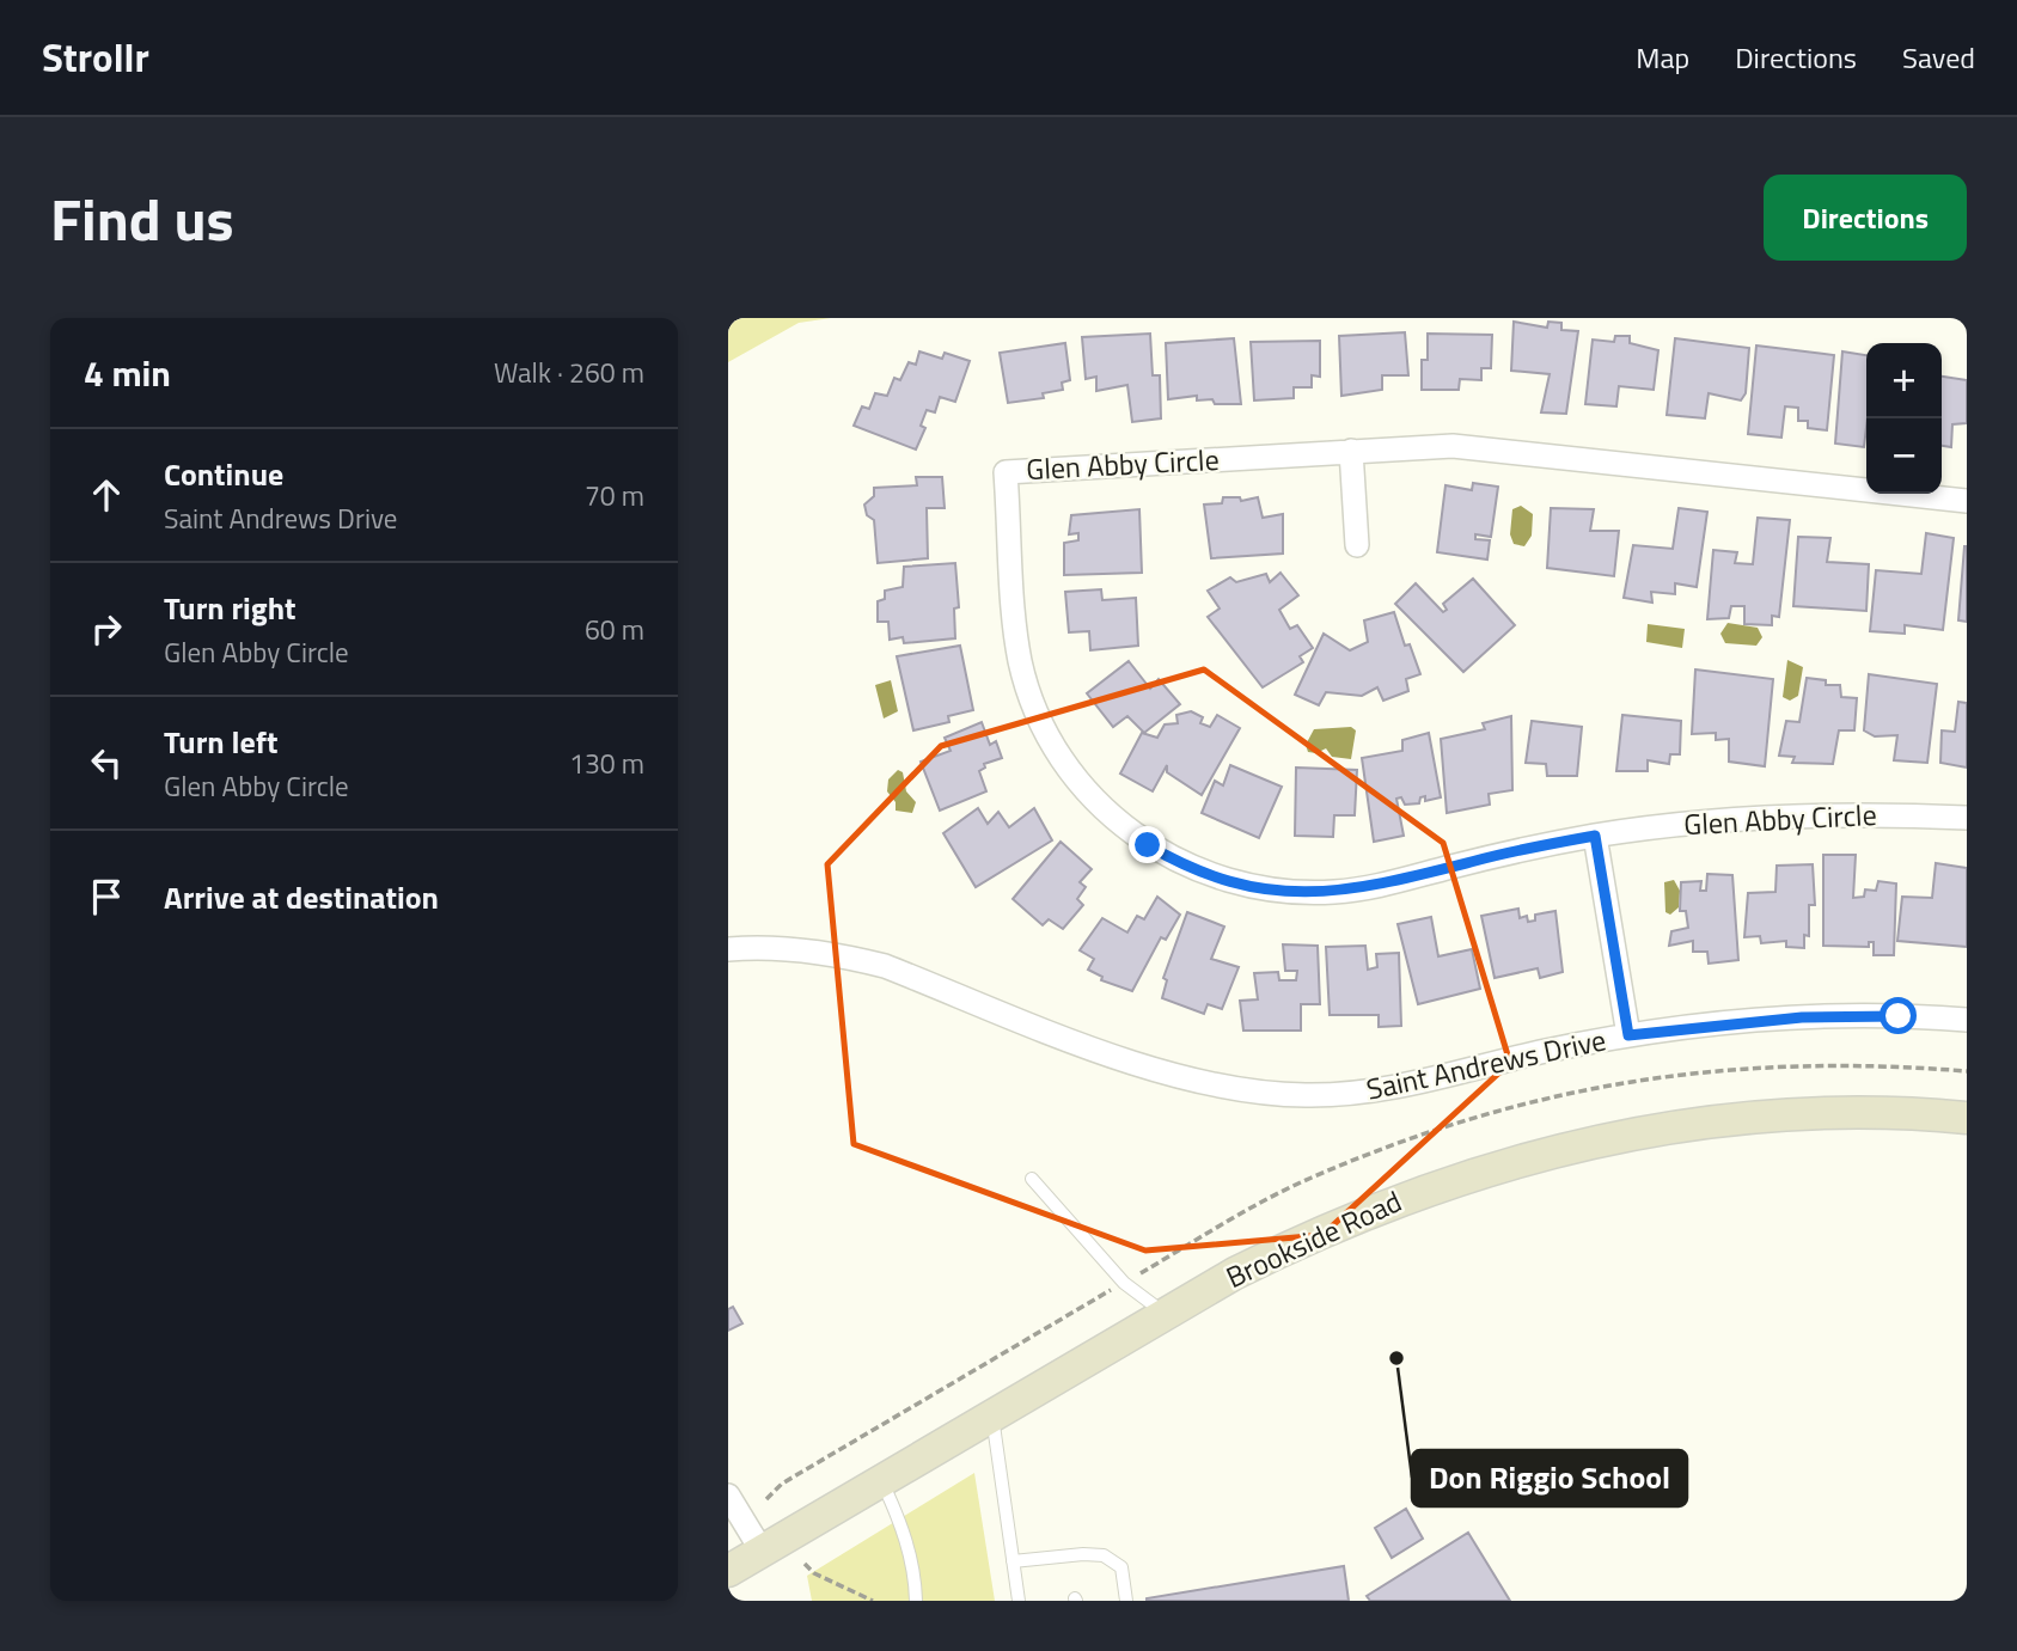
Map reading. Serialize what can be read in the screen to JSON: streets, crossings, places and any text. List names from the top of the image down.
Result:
{
  "streets": {
    "street": ["Glen Abby Circle", "Saint Andrews Drive", "Brookside Road"]
  },
  "places": ["Don Riggio School"],
  "page": {
    "header": "Strollr",
    "nav": ["Map", "Directions", "Saved"],
    "title": "Find us",
    "buttons": "Directions",
    "heading": ["4 min", "Walk · 260 m"],
    "map_buttons": ["+", "−"],
    "list": [
      ["Continue", "Saint Andrews Drive", "70 m"],
      ["Turn right", "Glen Abby Circle", "60 m"],
      ["Turn left", "Glen Abby Circle", "130 m"],
      "Arrive at destination"
    ]
  }
}
